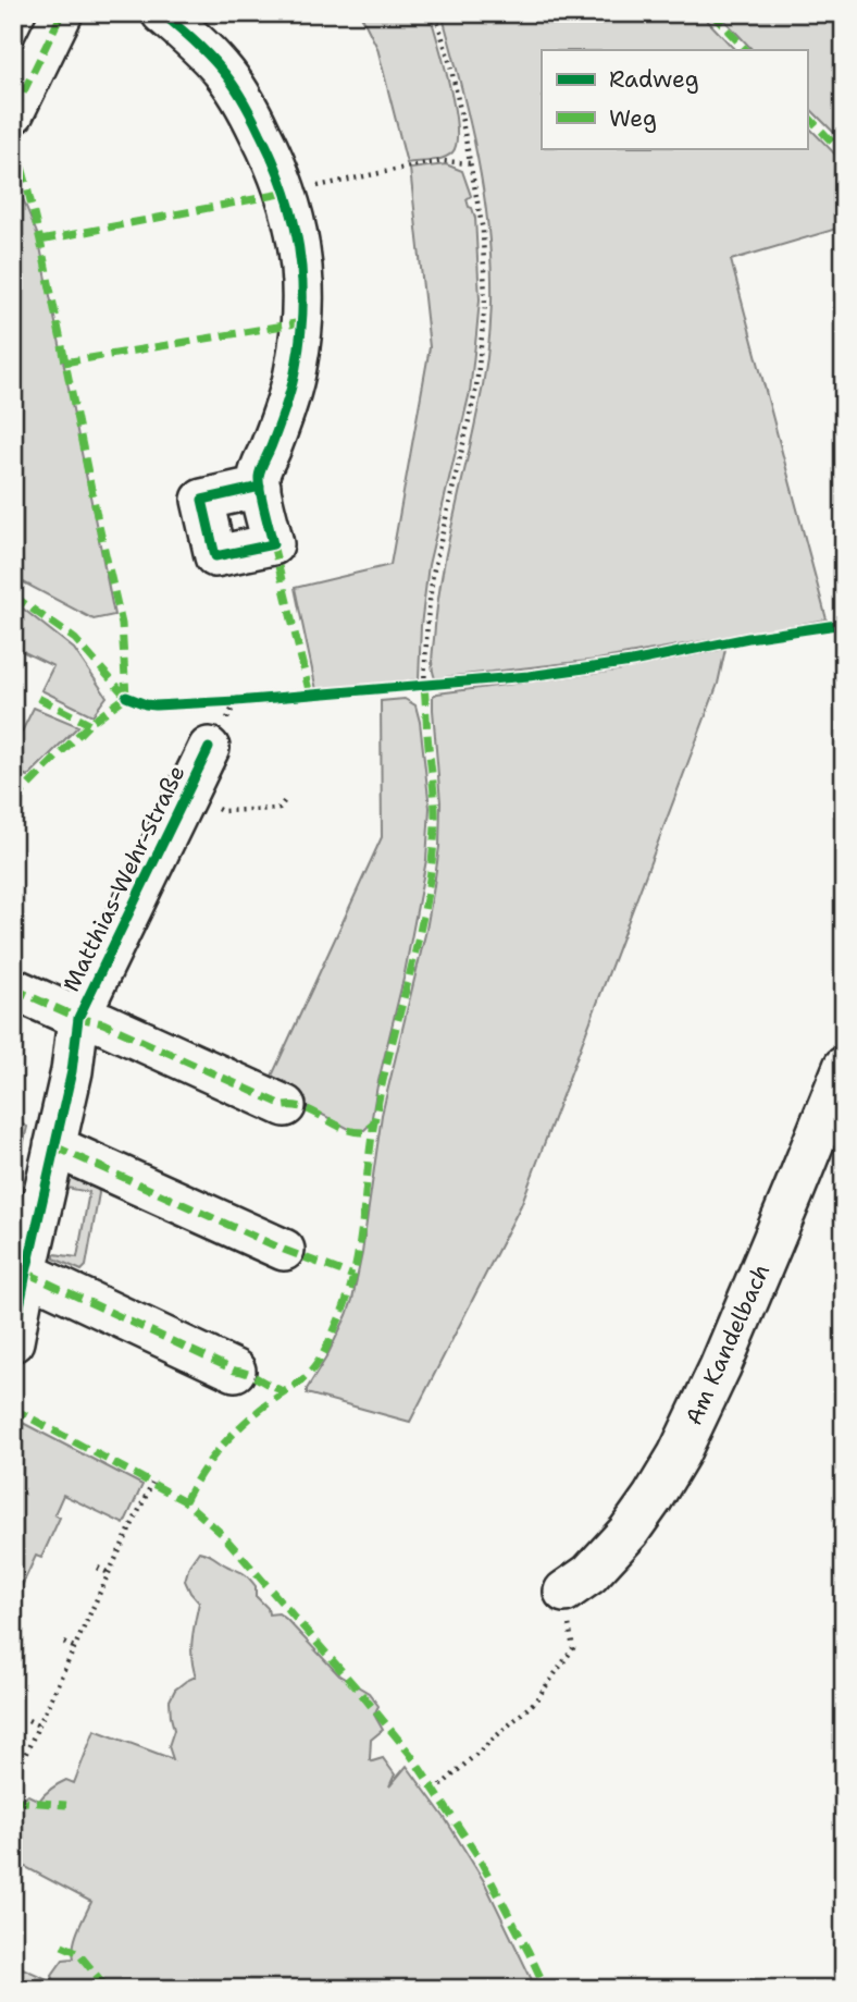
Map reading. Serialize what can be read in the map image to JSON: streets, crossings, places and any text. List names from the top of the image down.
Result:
{
  "streets": {
    "street": ["Matthias-Wehr-Straße", "Am Kandelbach"]
  },
  "legend": ["Radweg", "Weg"]
}
